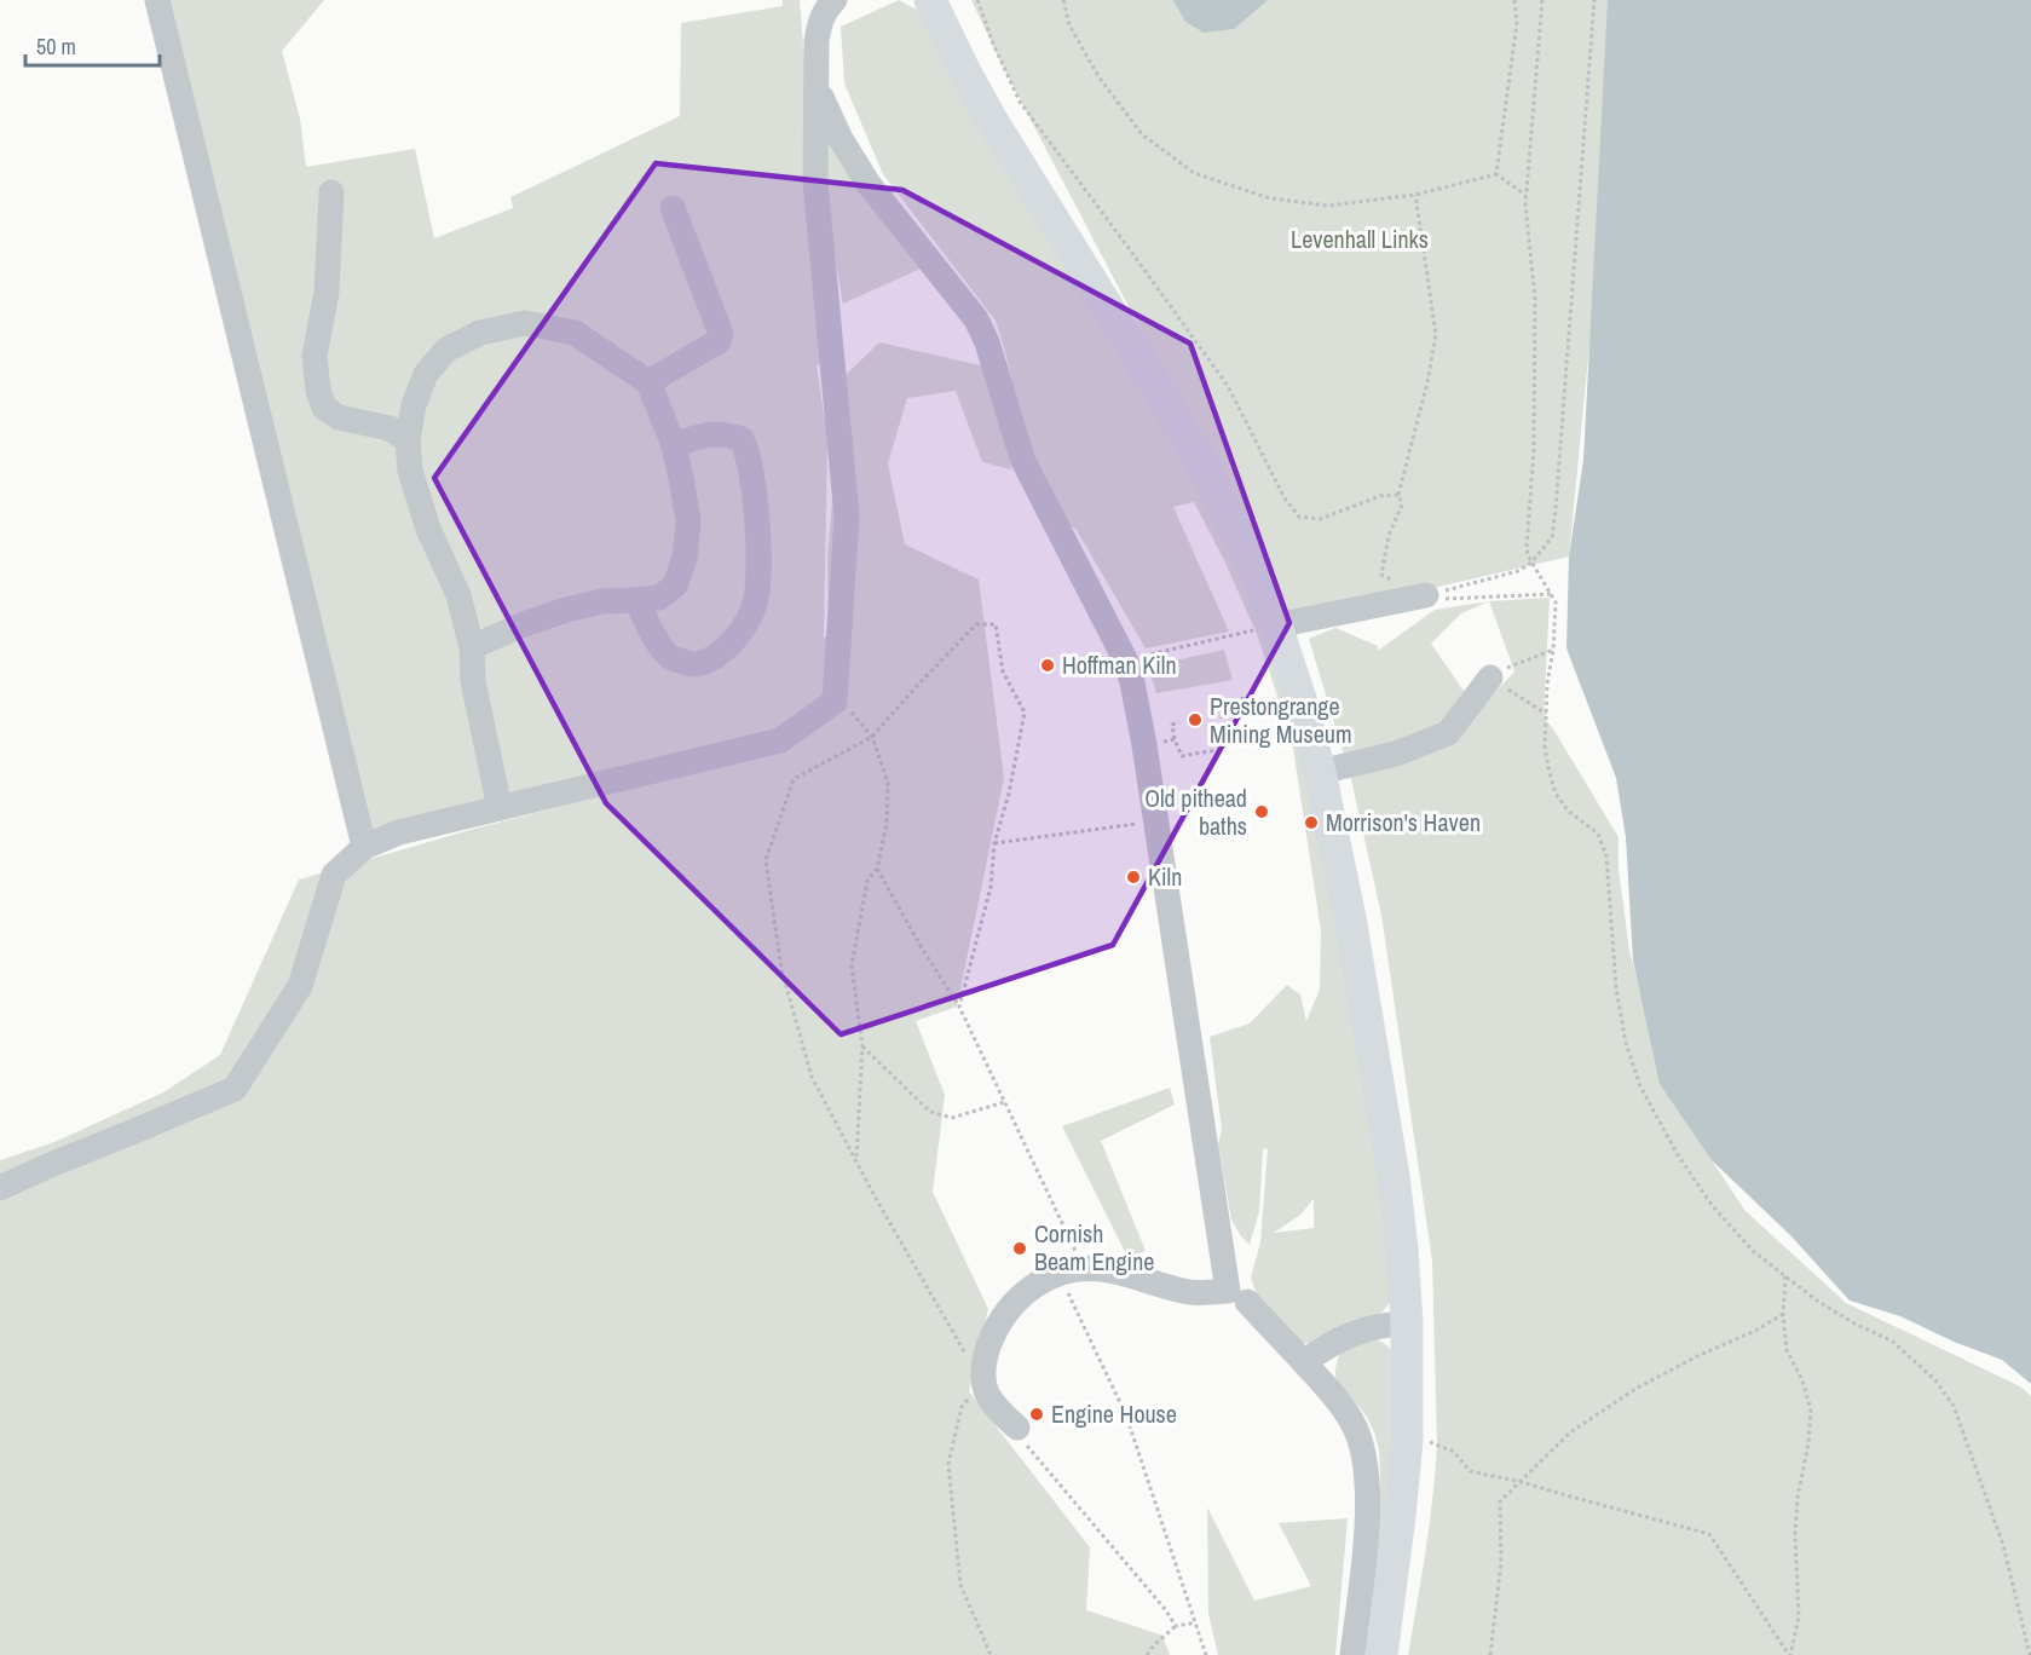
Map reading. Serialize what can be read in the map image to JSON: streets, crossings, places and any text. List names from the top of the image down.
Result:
{
  "parks": ["Levenhall Links"],
  "places": [
    "Hoffman Kiln",
    "Prestongrange Mining Museum",
    "Old pithead baths",
    "Morrison's Haven",
    "Kiln",
    "Cornish Beam Engine",
    "Engine House"
  ],
  "scale_bar": "50 m"
}
